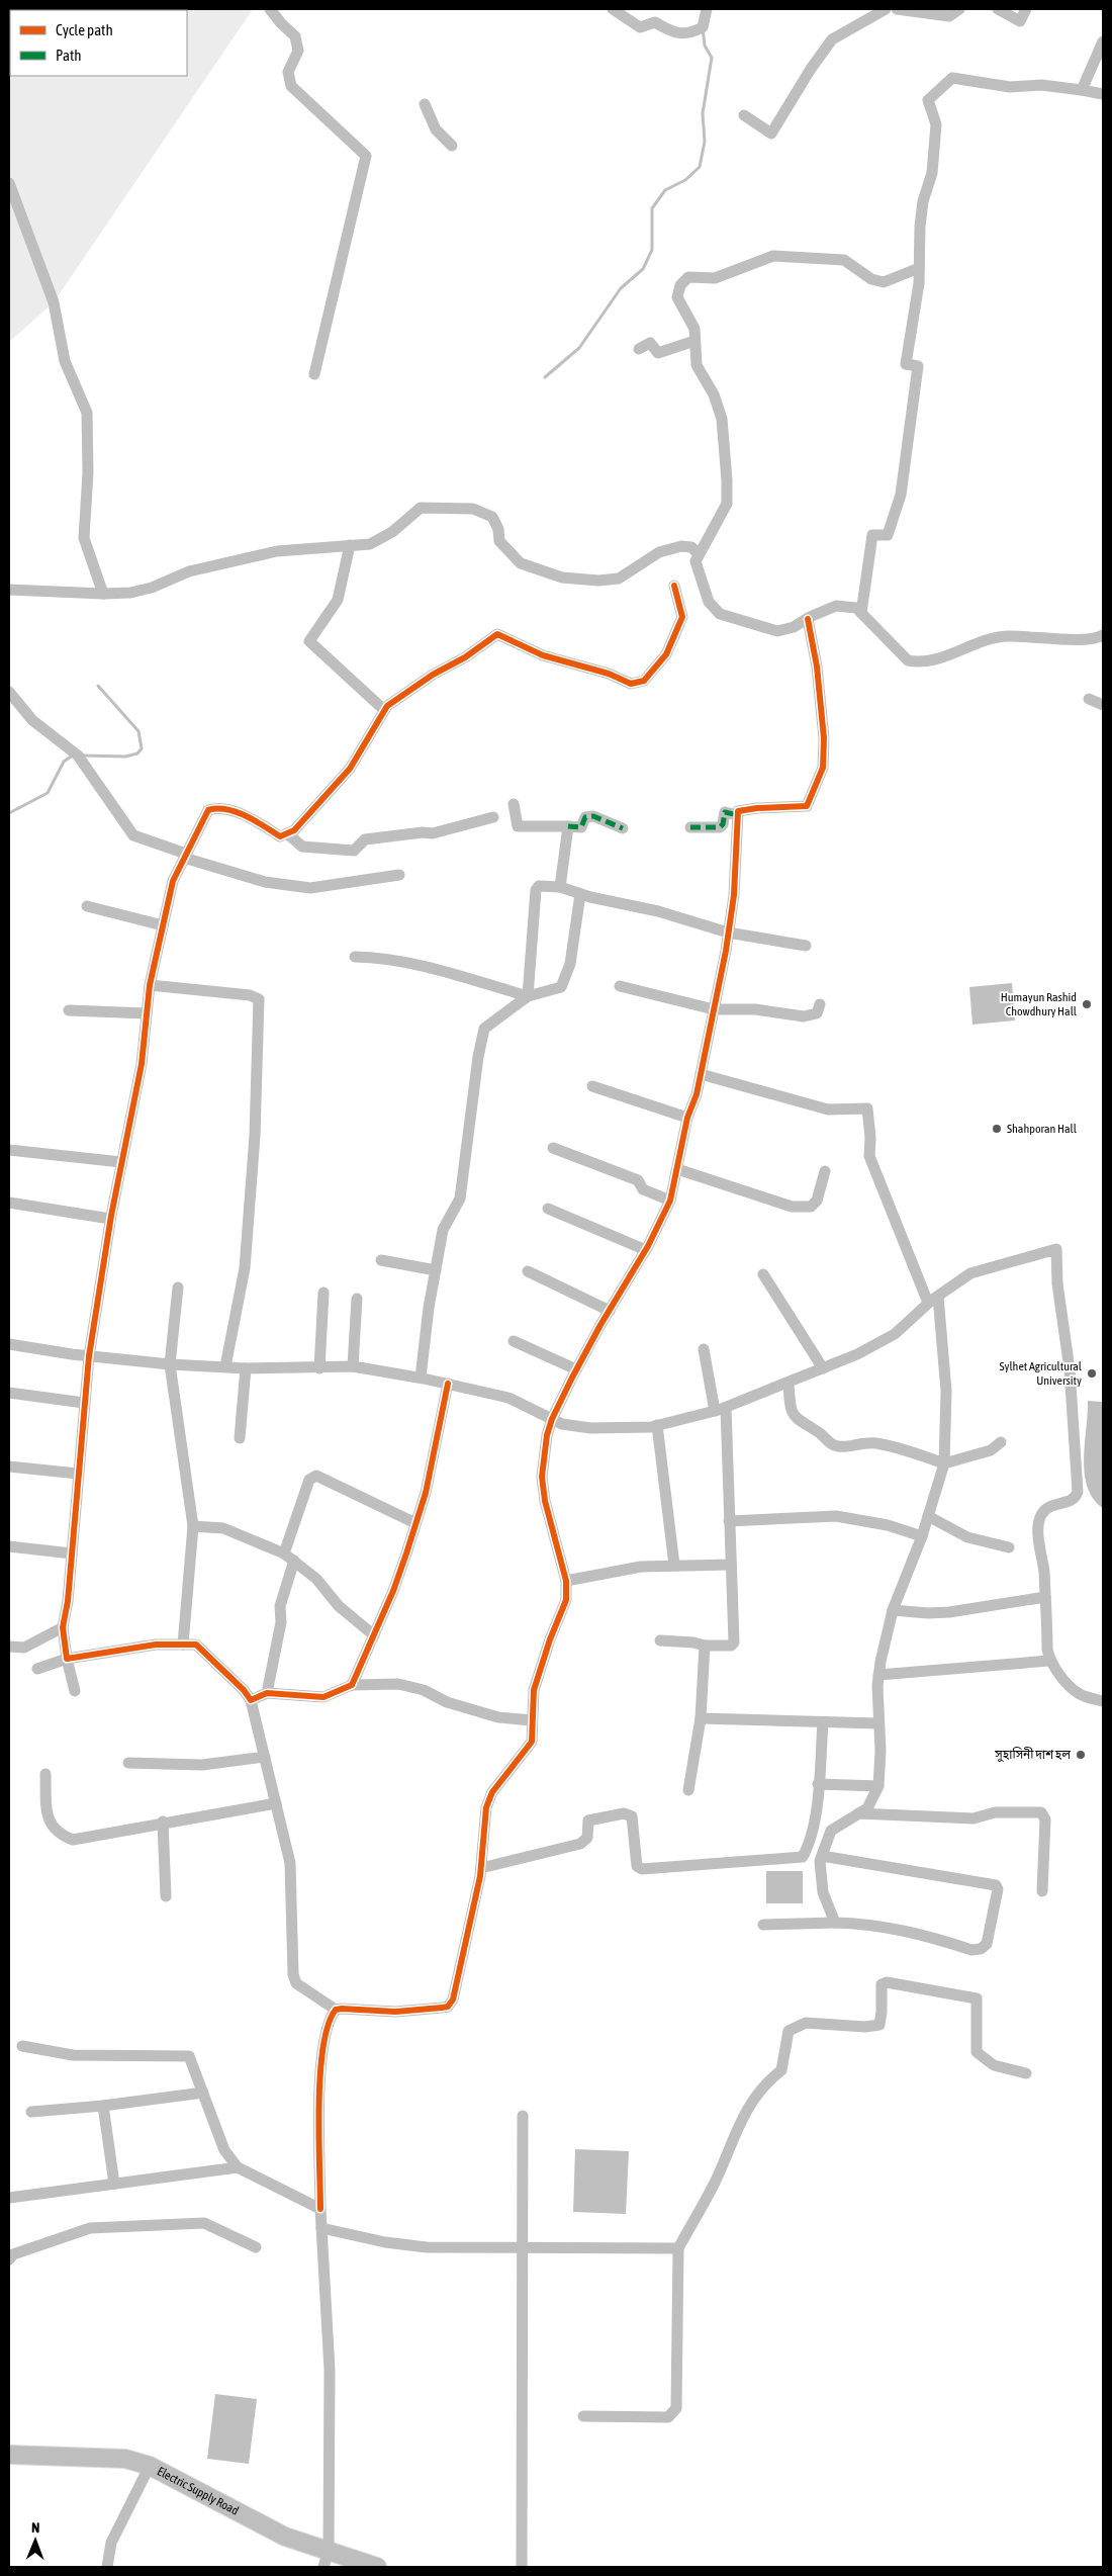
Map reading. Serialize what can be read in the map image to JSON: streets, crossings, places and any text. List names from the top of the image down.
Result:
{
  "streets": {
    "main road": ["Electric Supply Road"]
  },
  "places": [
    "Humayun Rashid Chowdhury Hall",
    "Shahporan Hall",
    "Sylhet Agricultural University",
    "সুহাসিনী দাশ হল"
  ],
  "legend": ["Cycle path", "Path"],
  "north": "top"
}
